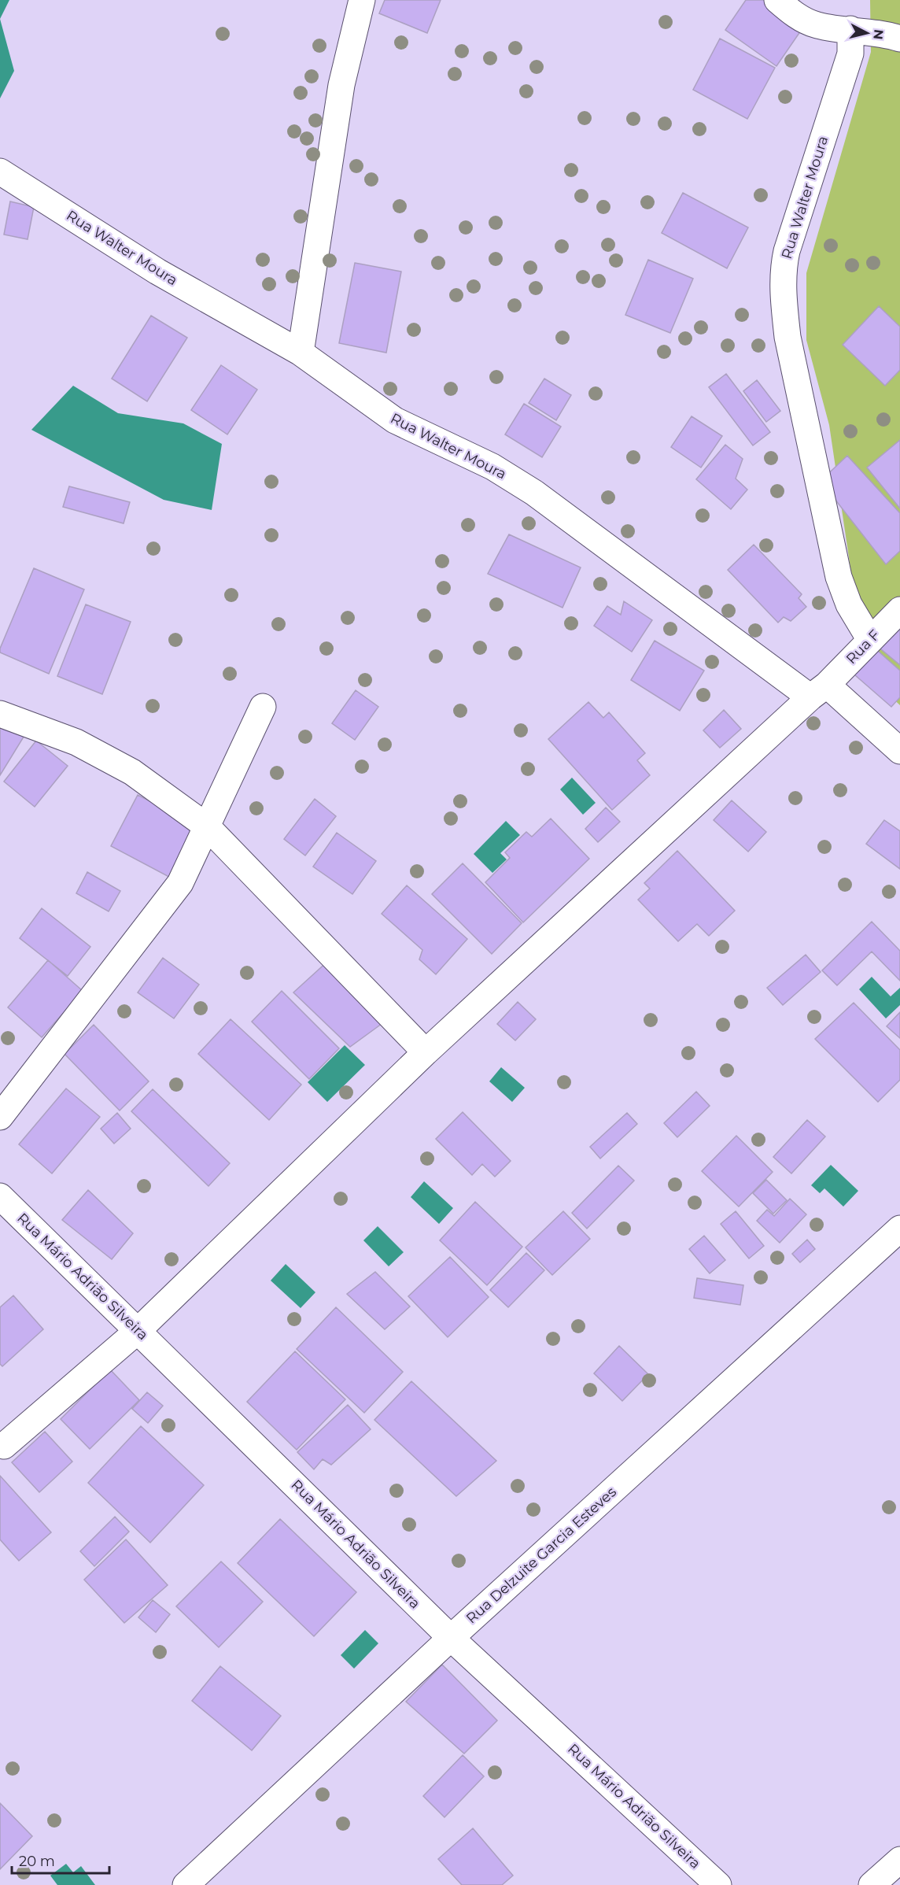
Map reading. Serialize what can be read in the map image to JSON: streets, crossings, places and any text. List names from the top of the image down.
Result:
{
  "streets": {
    "street": [
      "Rua Walter Moura",
      "Rua F",
      "Rua Mário Adrião Silveira",
      "Rua Delzuite Garcia Esteves"
    ]
  },
  "crossings": [
    ["Rua Walter Moura", "Rua F"],
    ["Rua F", "Rua Mário Adrião Silveira"],
    ["Rua Mário Adrião Silveira", "Rua Delzuite Garcia Esteves"]
  ],
  "scale_bar": "20 m",
  "north": "right"
}
